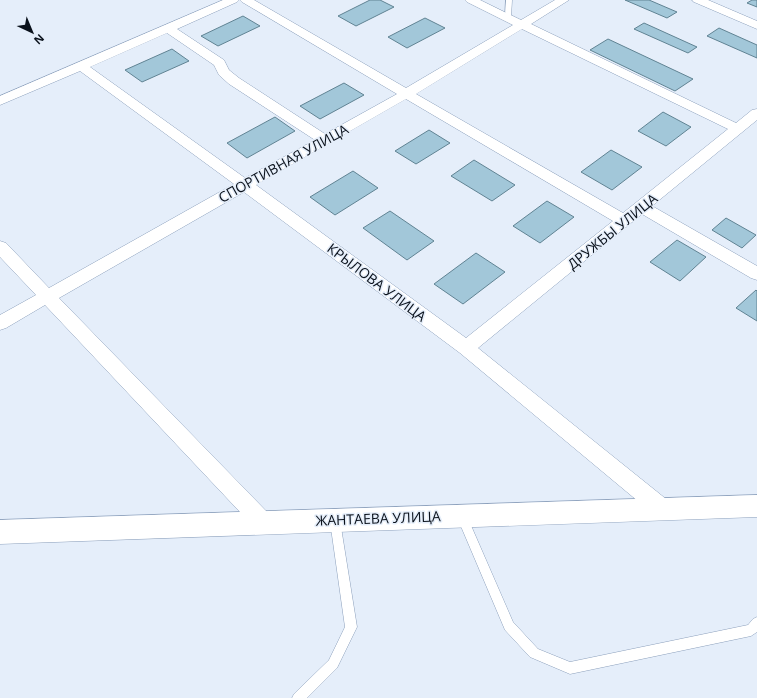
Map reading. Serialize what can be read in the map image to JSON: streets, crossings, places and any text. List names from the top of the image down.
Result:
{
  "streets": {
    "main road": ["ЖАНТАЕВА УЛИЦА"],
    "street": ["СПОРТИВНАЯ УЛИЦА", "ДРУЖБЫ УЛИЦА", "КРЫЛОВА УЛИЦА"]
  },
  "crossings": [
    ["СПОРТИВНАЯ УЛИЦА", "КРЫЛОВА УЛИЦА"],
    ["ДРУЖБЫ УЛИЦА", "КРЫЛОВА УЛИЦА"],
    ["КРЫЛОВА УЛИЦА", "ЖАНТАЕВА УЛИЦА"]
  ],
  "north": "bottom right"
}
